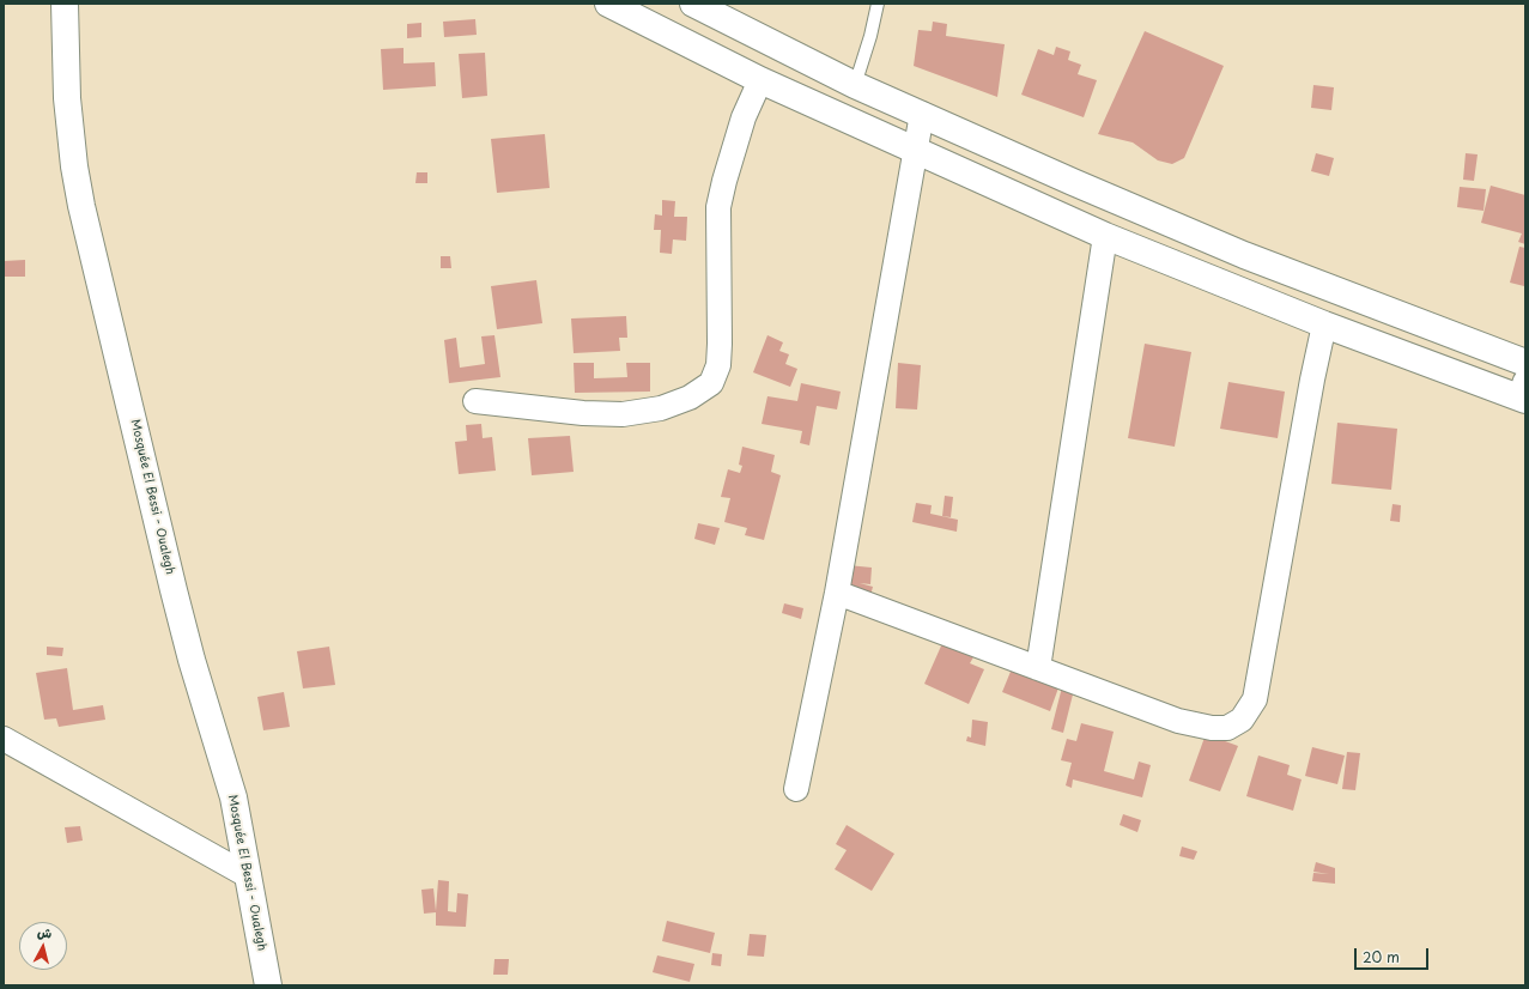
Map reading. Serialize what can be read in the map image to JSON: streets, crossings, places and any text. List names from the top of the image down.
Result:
{
  "streets": {
    "main road": ["Mosquée El Bessi - Oualegh"]
  },
  "scale_bar": "20 m",
  "north": "top"
}
